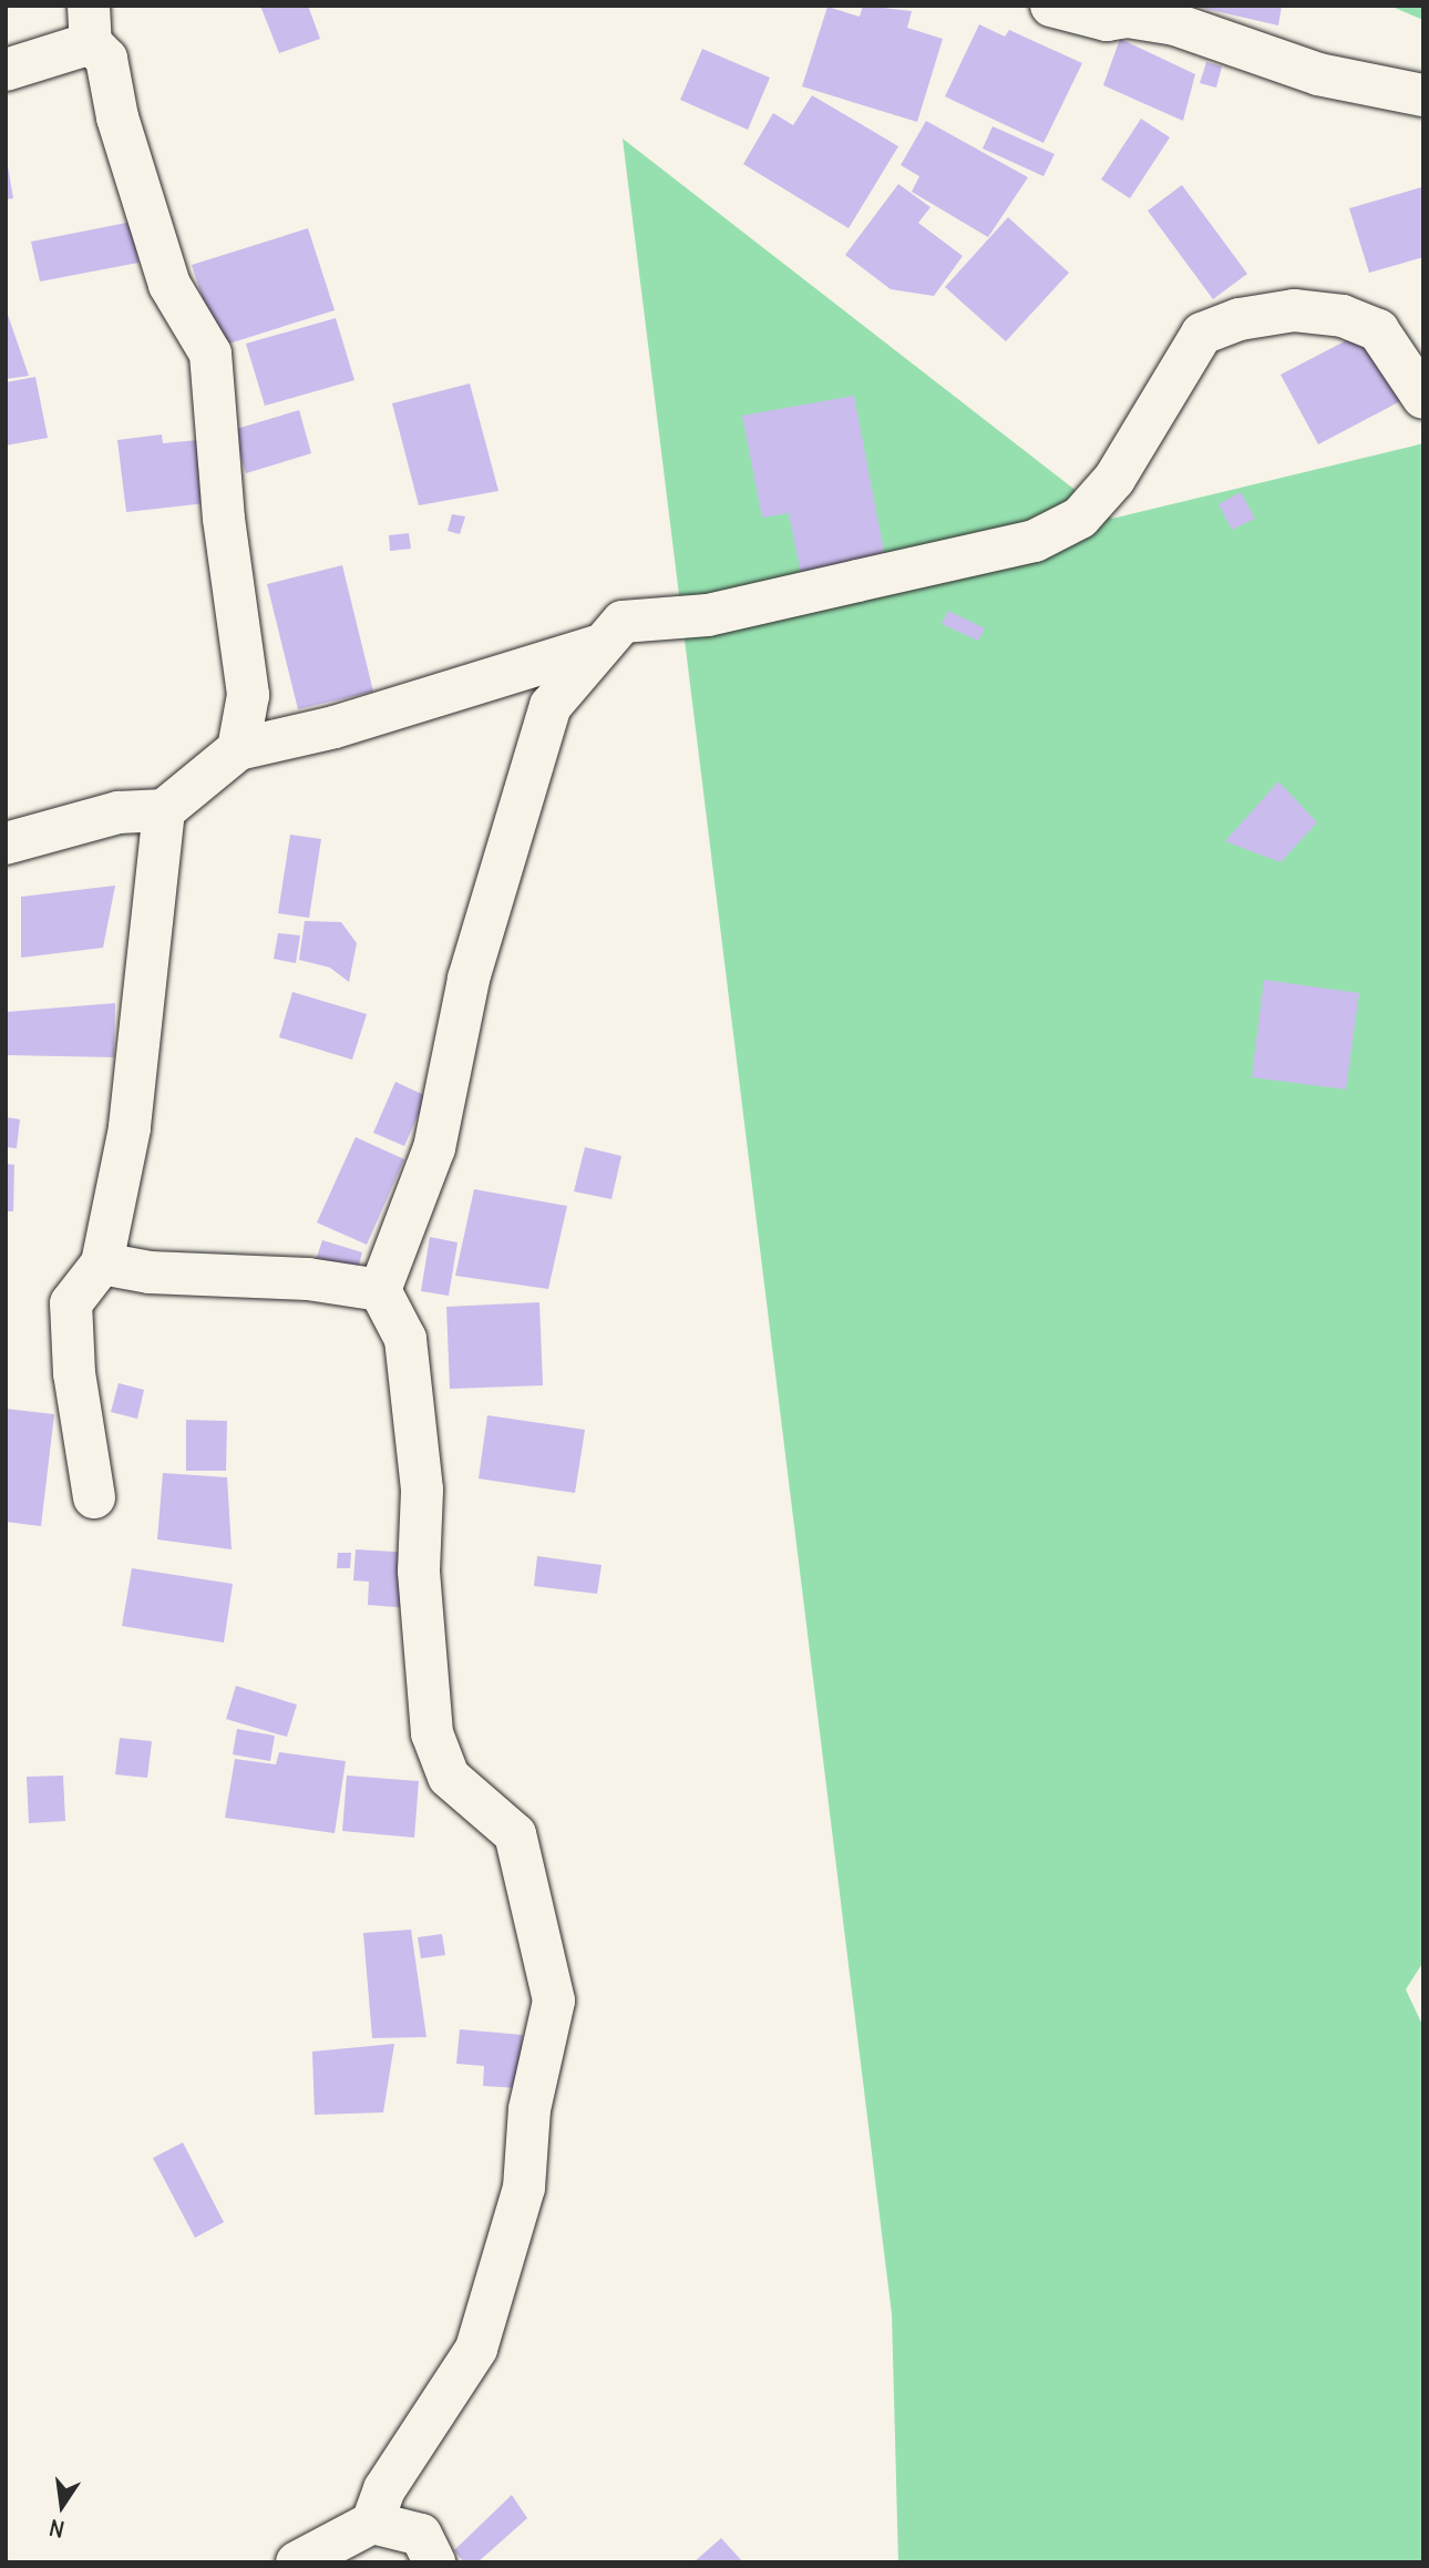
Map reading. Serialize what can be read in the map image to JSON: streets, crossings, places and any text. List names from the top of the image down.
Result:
{
  "north": "bottom"
}
